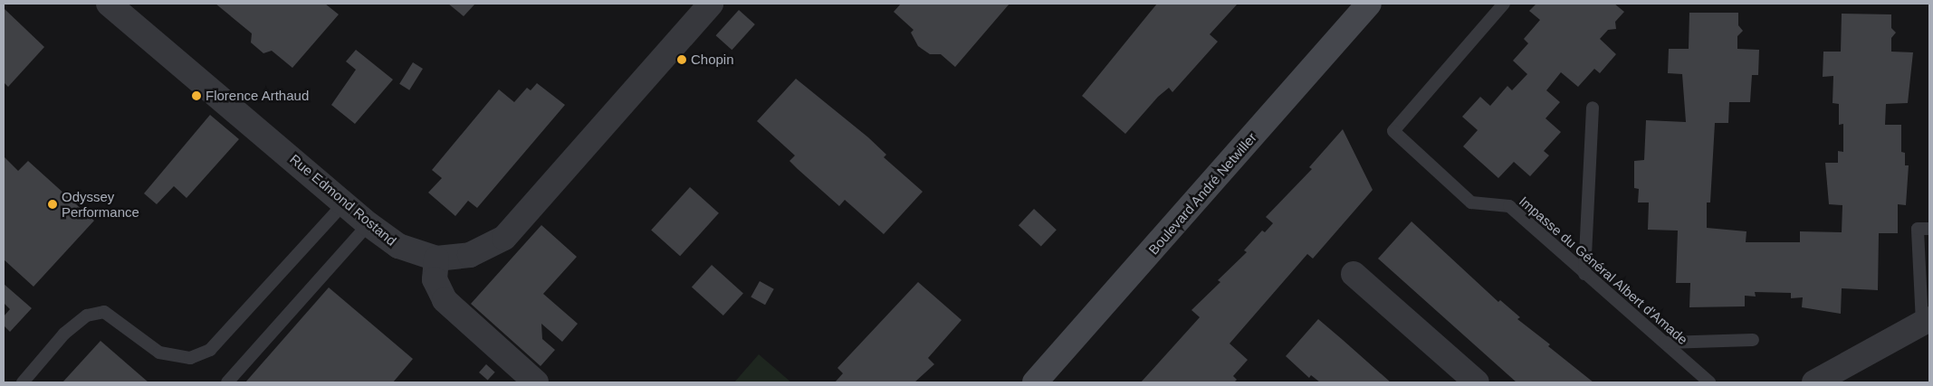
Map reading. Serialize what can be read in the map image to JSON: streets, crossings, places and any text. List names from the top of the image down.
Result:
{
  "streets": {
    "main road": ["Boulevard André Netwiller"],
    "street": ["Rue Edmond Rostand"],
    "lane": ["Impasse du Général Albert d'Amade"]
  },
  "places": ["Chopin", "Florence Arthaud", "Odyssey Performance"]
}
